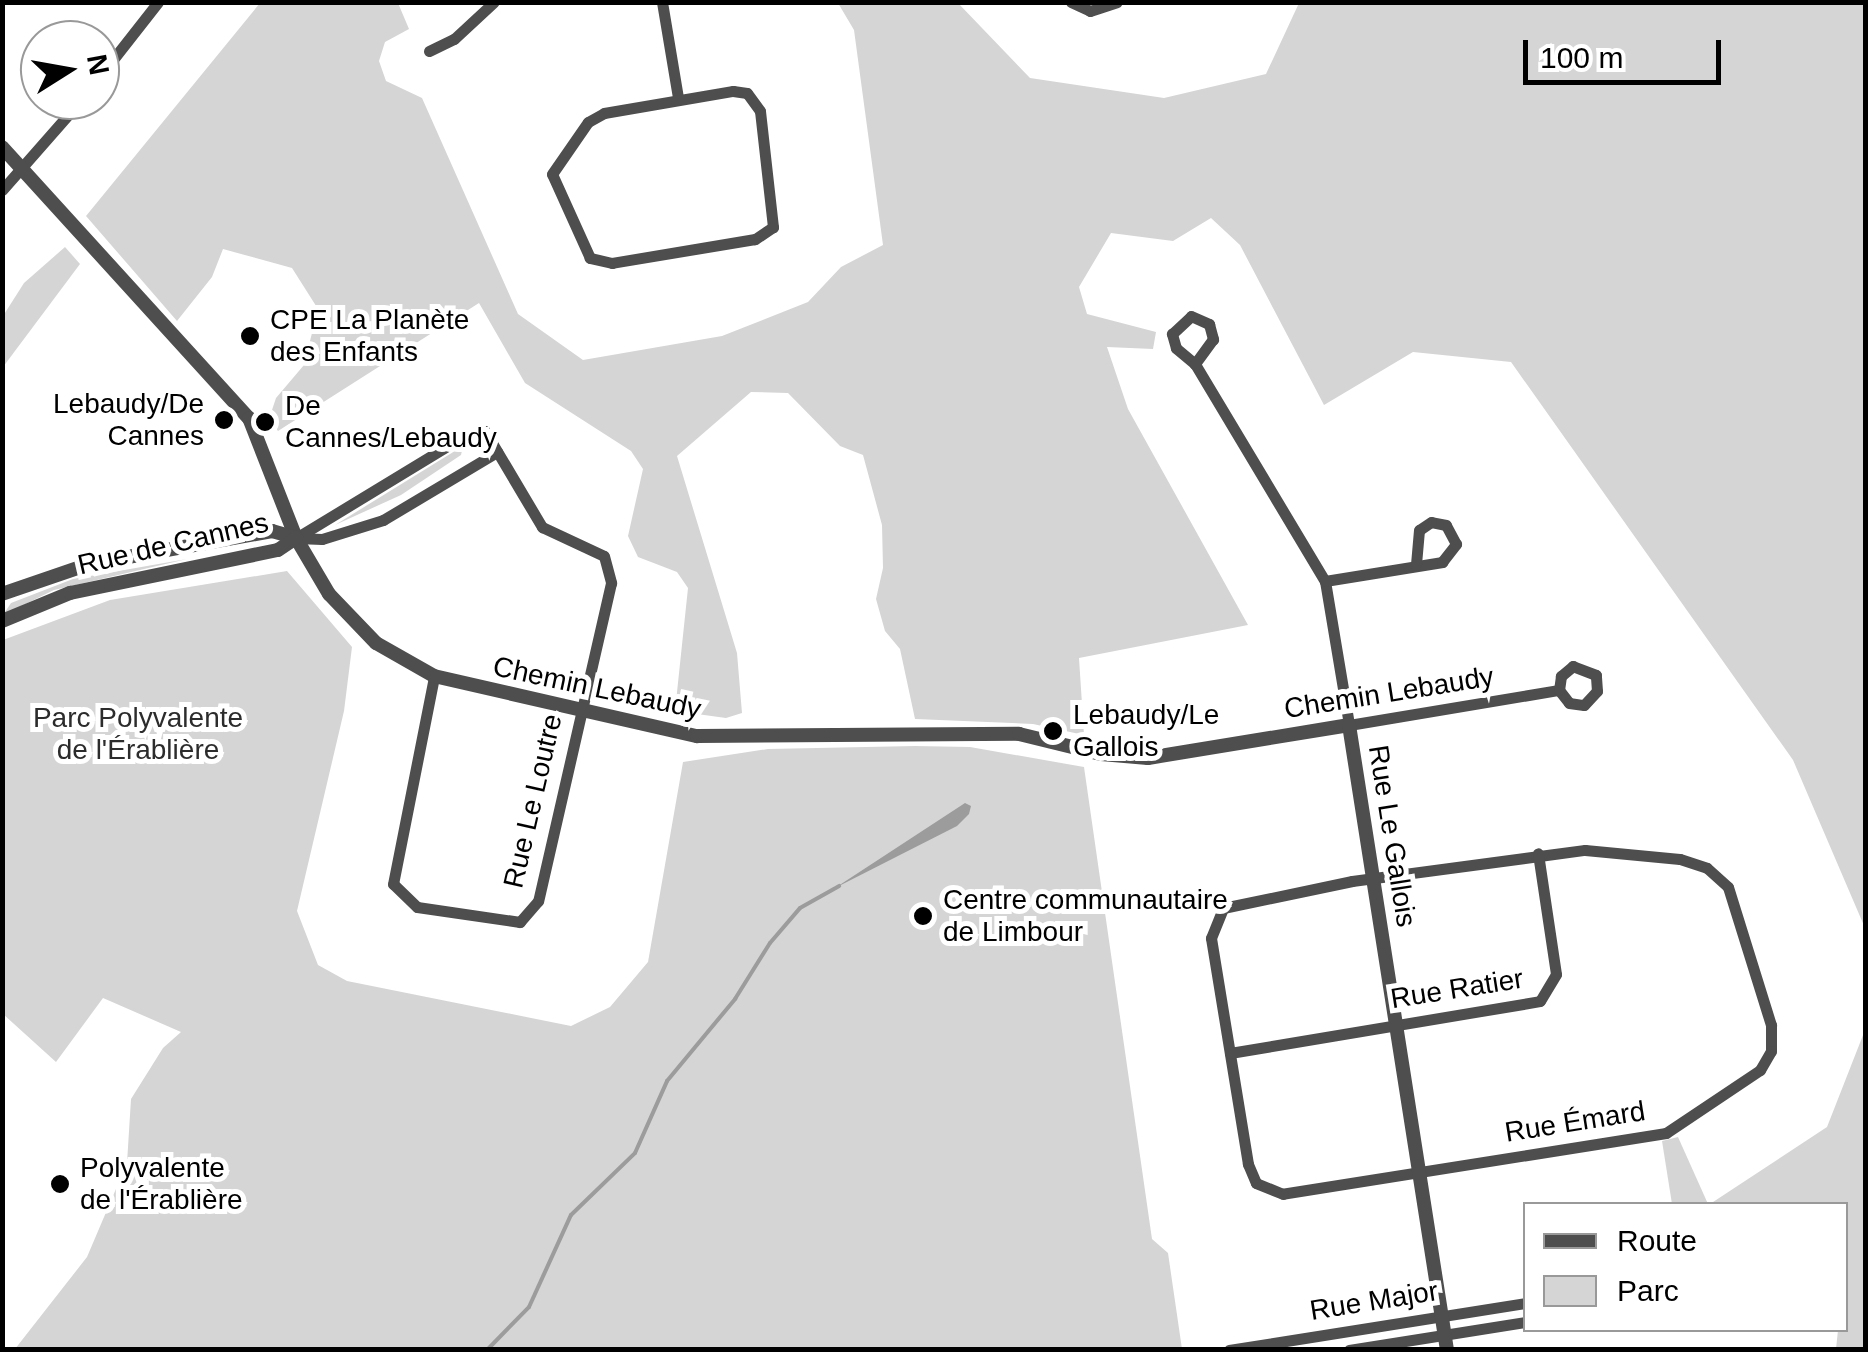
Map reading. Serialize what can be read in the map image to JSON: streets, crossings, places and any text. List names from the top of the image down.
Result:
{
  "streets": {
    "street": [
      "Rue de Cannes",
      "Chemin Lebaudy",
      "Rue Le Loutre",
      "Rue Le Gallois",
      "Rue Ratier",
      "Rue Émard",
      "Rue Major"
    ]
  },
  "crossings": [
    ["Rue de Cannes", "Chemin Lebaudy"],
    ["Rue de Cannes", "Rue Le Loutre"],
    ["Chemin Lebaudy", "Rue Le Loutre"],
    ["Chemin Lebaudy", "Rue Le Gallois"],
    ["Rue Le Gallois", "Rue Ratier"],
    ["Rue Le Gallois", "Rue Émard"],
    ["Rue Le Gallois", "Rue Major"],
    ["Rue Ratier", "Rue Émard"]
  ],
  "parks": ["Parc Polyvalente de l'Érablière"],
  "places": [
    "CPE La Planète des Enfants",
    "Lebaudy/De Cannes",
    "De Cannes/Lebaudy",
    "Lebaudy/Le Gallois",
    "Centre communautaire de Limbour",
    "Polyvalente de l'Érablière"
  ],
  "legend": ["Route", "Parc"],
  "scale_bar": "100 m",
  "north": "right"
}
